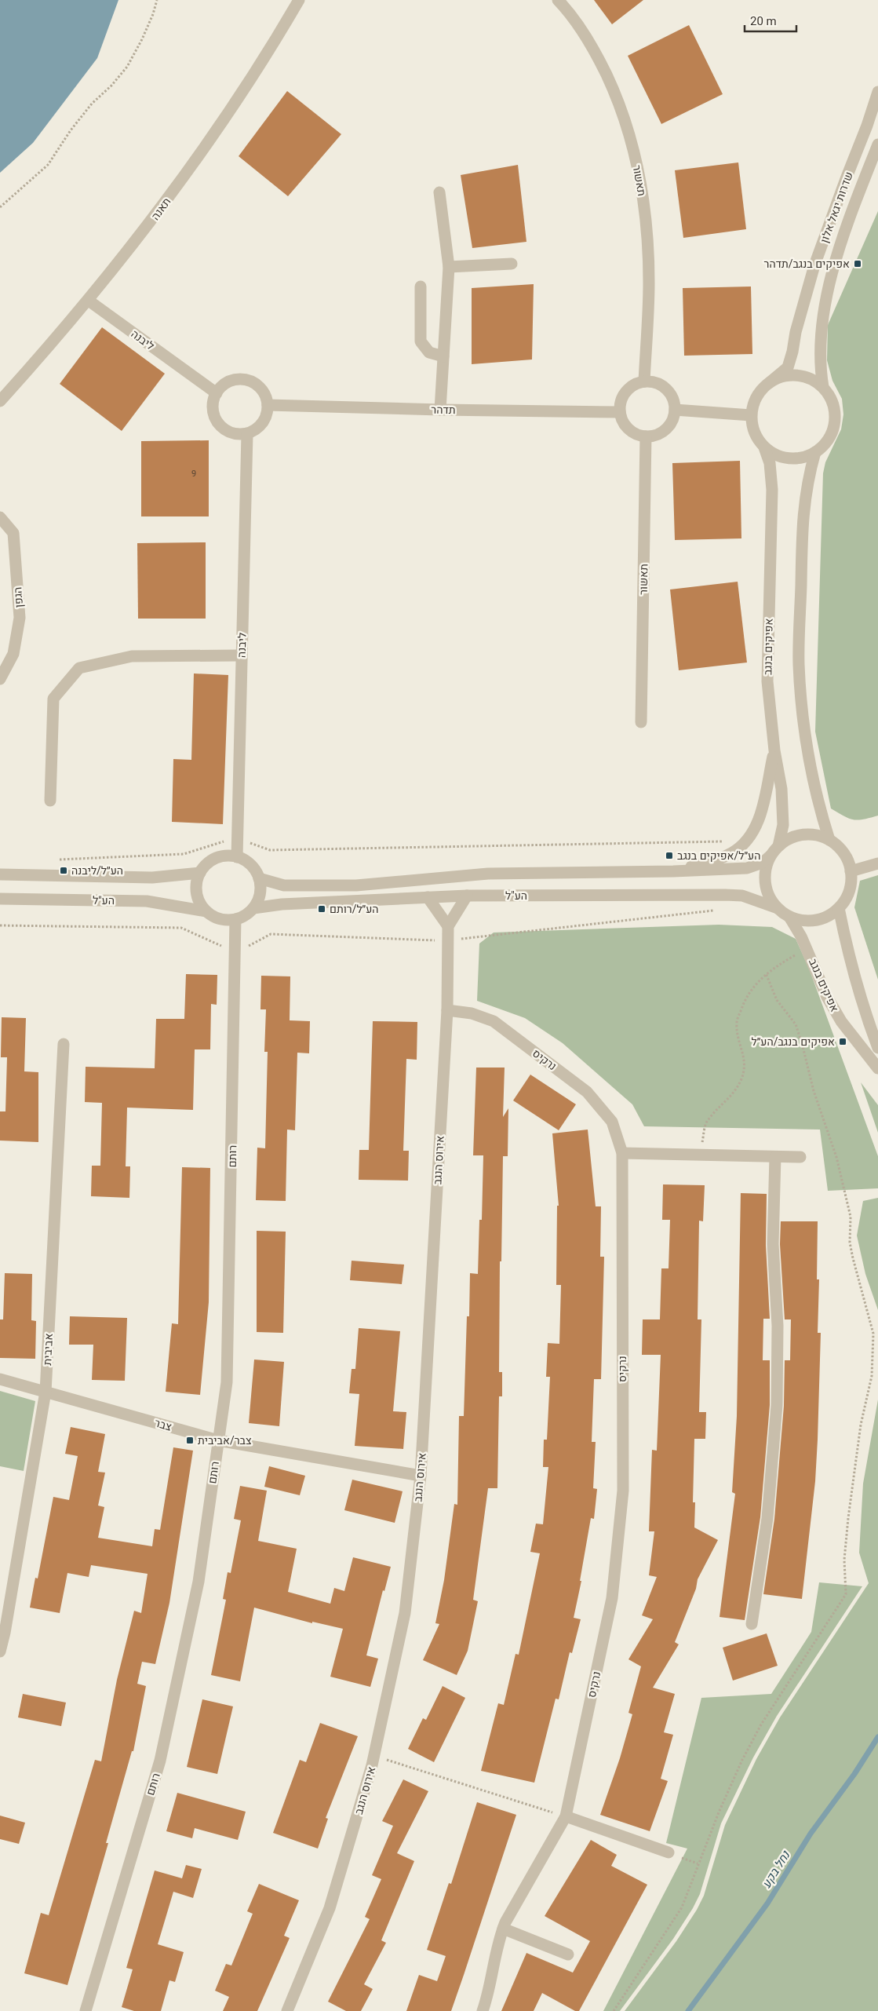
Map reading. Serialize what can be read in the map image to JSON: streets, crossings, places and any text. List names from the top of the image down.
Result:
{
  "streets": {
    "street": [
      "תאשור",
      "שדרות יגאל אלון",
      "תאנה",
      "ליבנה",
      "תדהר",
      "הגפן",
      "אפיקים בנגב",
      "הע\"ל",
      "נרקיס",
      "רותם",
      "אירוס הנגב",
      "אביבית",
      "צבר"
    ]
  },
  "crossings": [
    ["תאשור", "תדהר"],
    ["שדרות יגאל אלון", "אפיקים בנגב"],
    ["תאנה", "ליבנה"],
    ["ליבנה", "תדהר"],
    ["ליבנה", "הע\"ל"],
    ["ליבנה", "רותם"],
    ["אפיקים בנגב", "הע\"ל"],
    ["הע\"ל", "רותם"],
    ["הע\"ל", "אירוס הנגב"],
    ["נרקיס", "אירוס הנגב"],
    ["רותם", "צבר"],
    ["אירוס הנגב", "צבר"],
    ["אביבית", "צבר"]
  ],
  "water": ["נחל בקע"],
  "places": {
    "transit": [
      "אפיקים בנגב/תדהר",
      "הע״ל/אפיקים בנגב",
      "הע״ל/ליבנה",
      "הע״ל/רותם",
      "אפיקים בנגב/הע״ל",
      "צבר/אביבית"
    ]
  },
  "house_numbers": ["9"],
  "scale_bar": "20 m"
}
